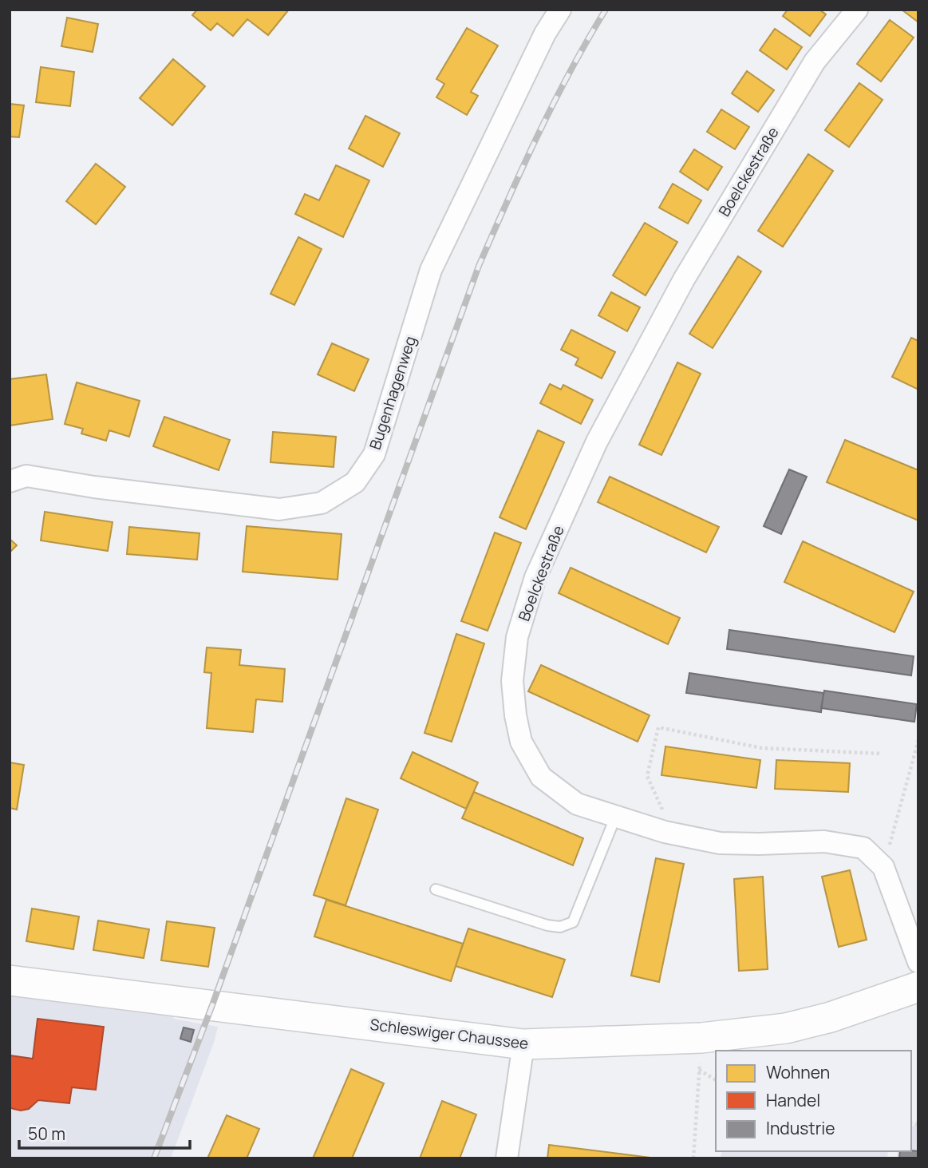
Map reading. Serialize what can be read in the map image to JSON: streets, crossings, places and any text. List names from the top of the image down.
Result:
{
  "streets": {
    "main road": ["Schleswiger Chaussee"],
    "street": ["Boelckestraße", "Bugenhagenweg"]
  },
  "legend": ["Wohnen", "Handel", "Industrie"],
  "scale_bar": "50 m"
}
